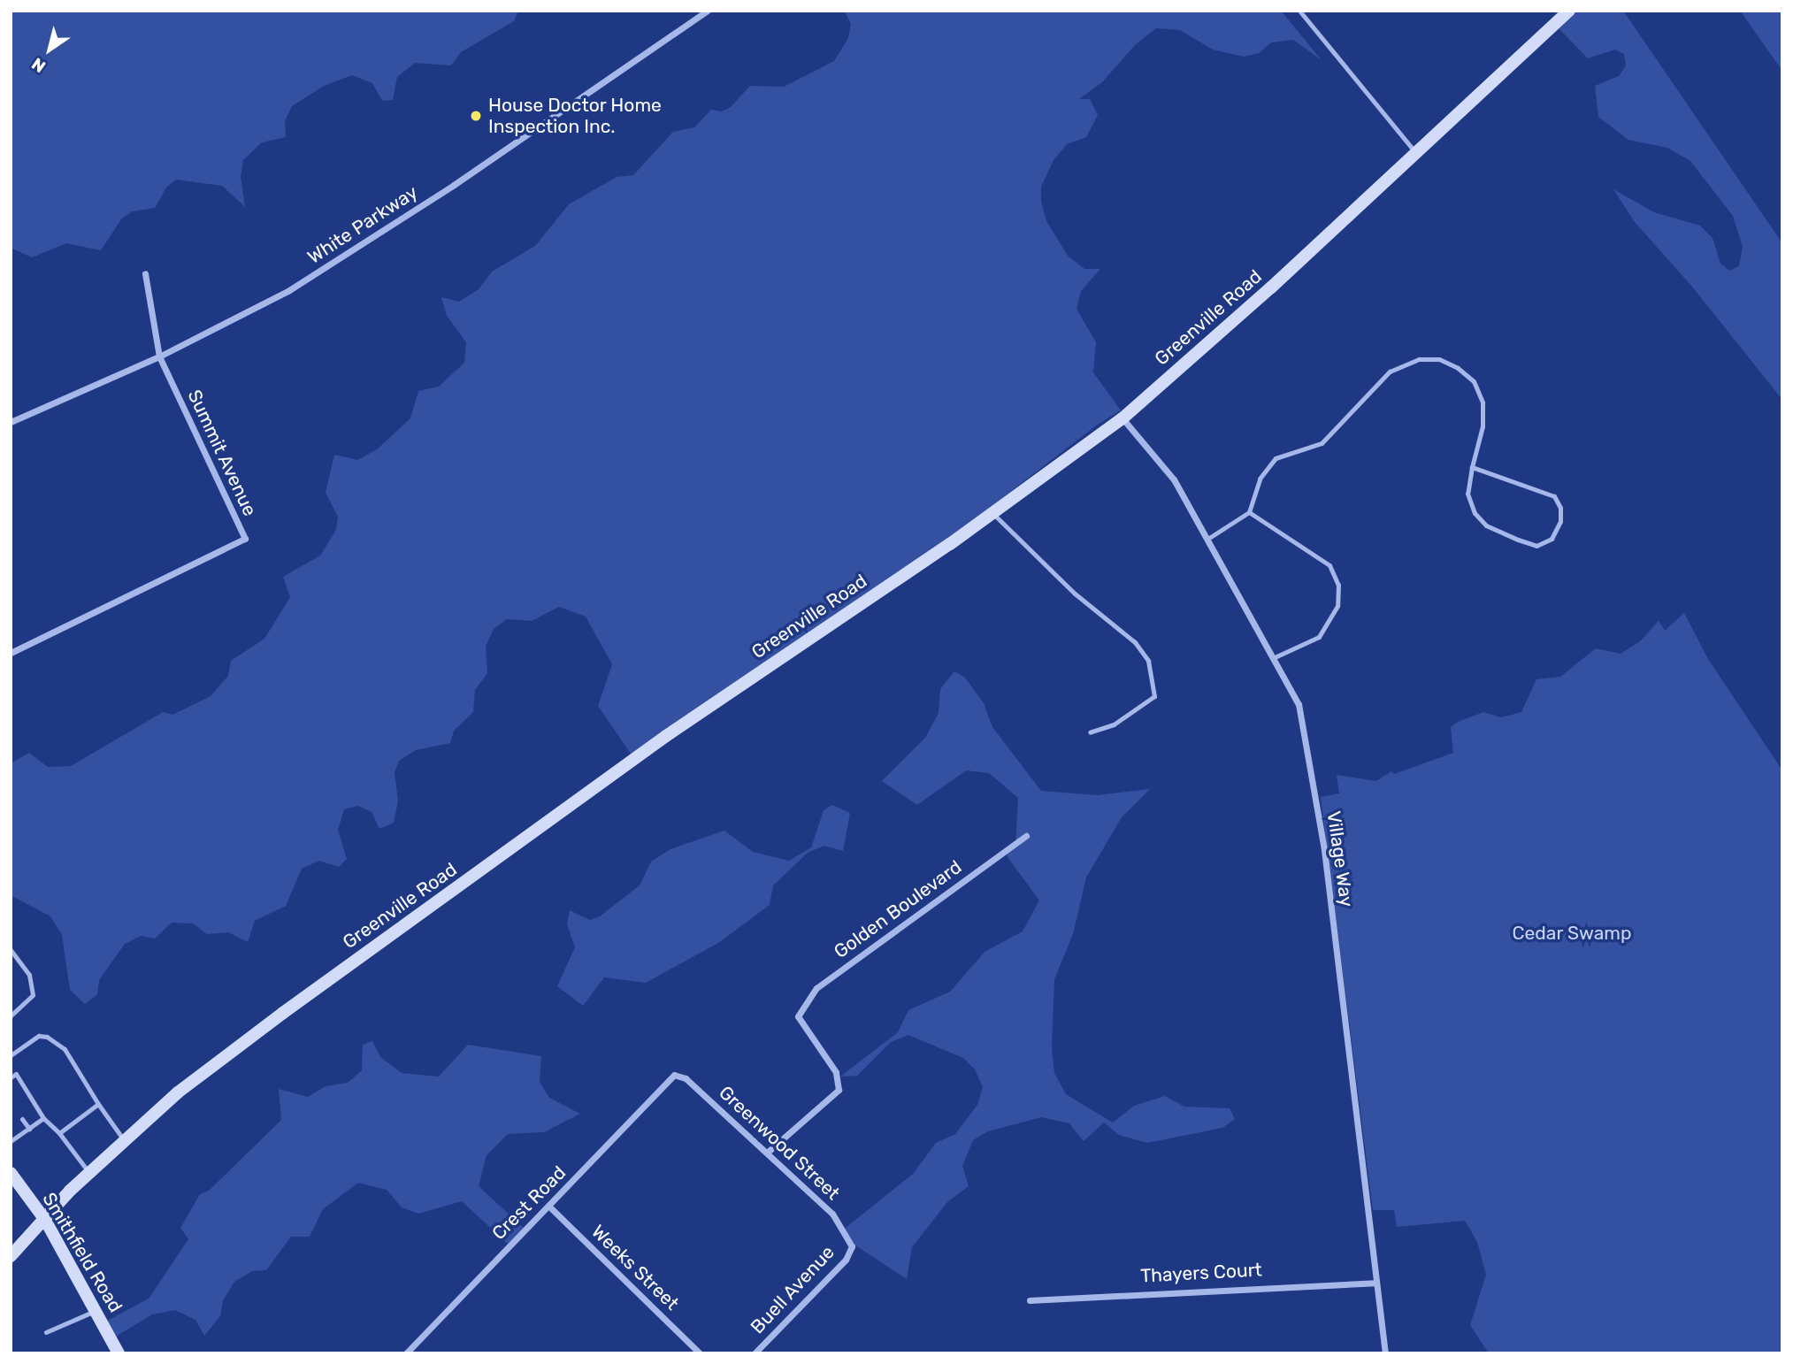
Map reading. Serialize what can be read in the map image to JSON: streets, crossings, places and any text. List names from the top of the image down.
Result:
{
  "streets": {
    "main road": ["Greenville Road", "Smithfield Road"],
    "street": [
      "White Parkway",
      "Summit Avenue",
      "Village Way",
      "Golden Boulevard",
      "Greenwood Street",
      "Crest Road",
      "Weeks Street",
      "Thayers Court",
      "Buell Avenue"
    ]
  },
  "crossings": [
    ["White Parkway", "Summit Avenue"],
    ["Greenville Road", "Village Way"],
    ["Greenville Road", "Smithfield Road"],
    ["Village Way", "Thayers Court"],
    ["Golden Boulevard", "Greenwood Street"],
    ["Greenwood Street", "Crest Road"],
    ["Greenwood Street", "Buell Avenue"],
    ["Crest Road", "Weeks Street"]
  ],
  "parks": ["Cedar Swamp"],
  "places": ["House Doctor Home Inspection Inc."],
  "north": "bottom left"
}
